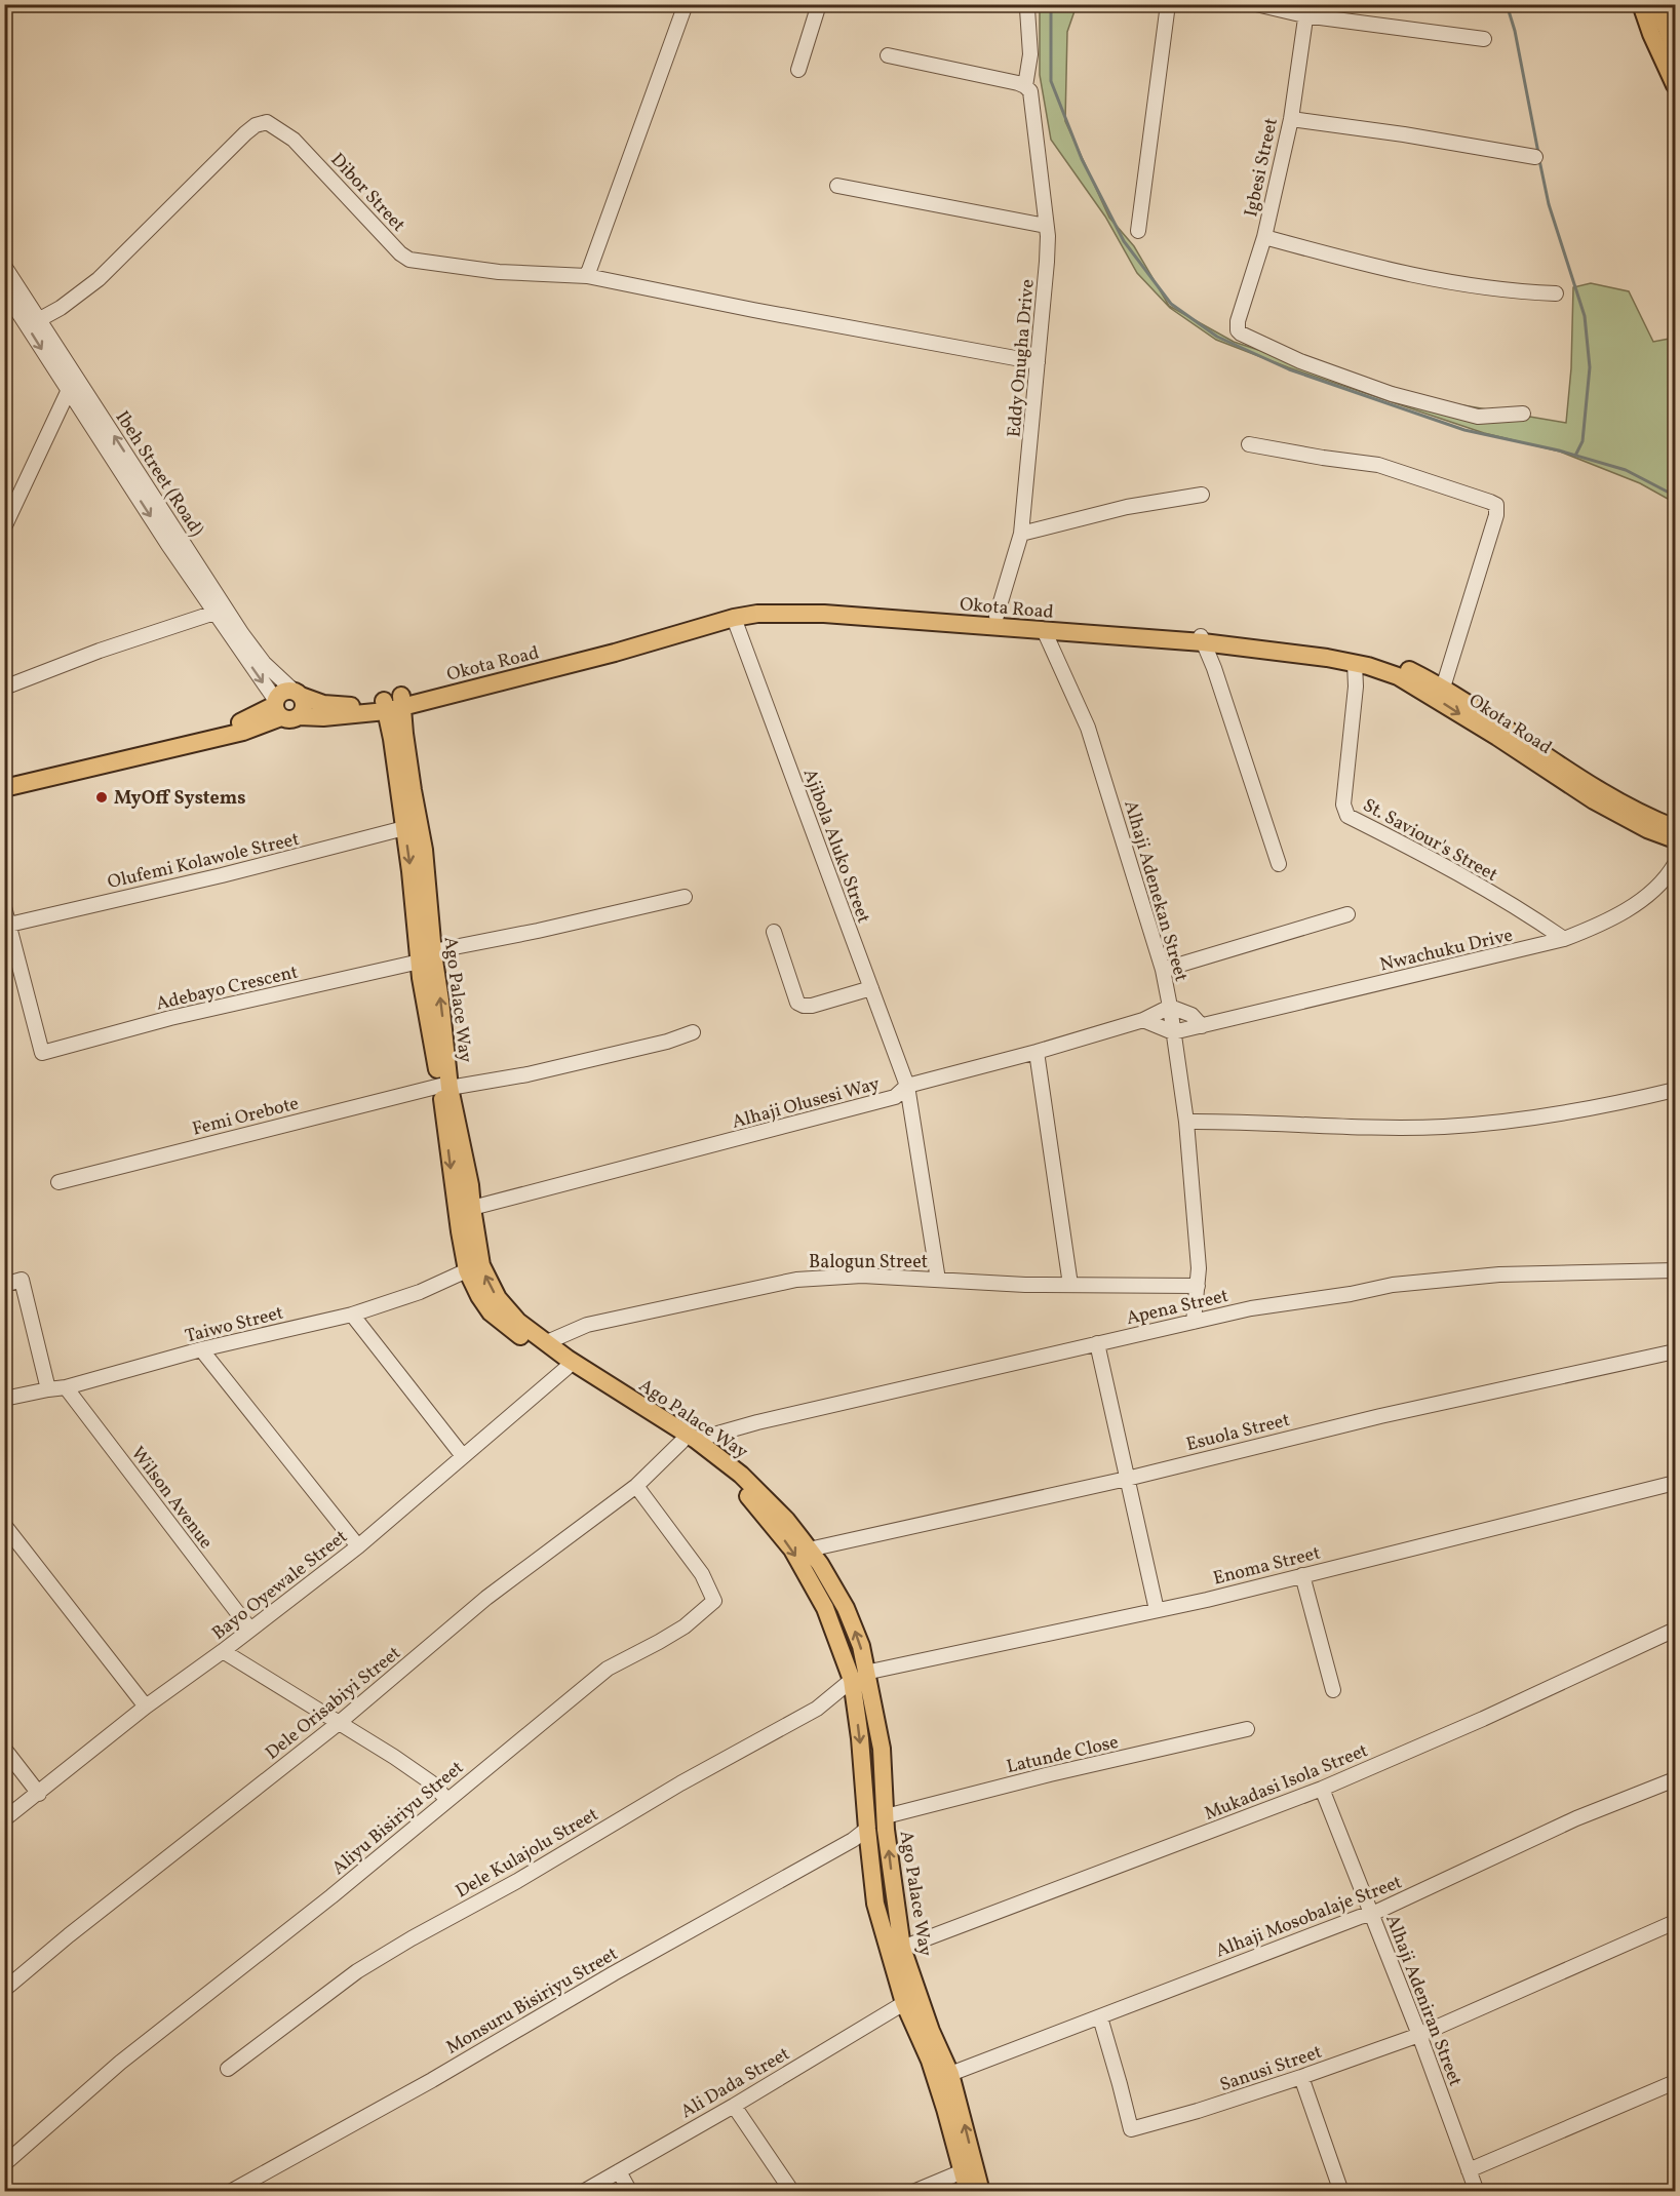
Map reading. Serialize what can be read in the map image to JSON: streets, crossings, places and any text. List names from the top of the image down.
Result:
{
  "streets": {
    "main road": ["Okota Road", "Ago Palace Way"],
    "street": [
      "Igbesi Street",
      "Dibor Street",
      "Eddy Onugha Drive",
      "Ibeh Street (Road)",
      "St. Saviour's Street",
      "Ajibola Aluko Street",
      "Olufemi Kolawole Street",
      "Alhaji Adenekan Street",
      "Nwachuku Drive",
      "Adebayo Crescent",
      "Alhaji Olusesi Way",
      "Femi Orebote",
      "Balogun Street",
      "Apena Street",
      "Taiwo Street",
      "Esuola Street",
      "Wilson Avenue",
      "Enoma Street",
      "Bayo Oyewale Street",
      "Dele Orisabiyi Street",
      "Latunde Close",
      "Mukadasi Isola Street",
      "Aliyu Bisiriyu Street",
      "Dele Kulajolu Street",
      "Alhaji Mosobalaje Street",
      "Monsuru Bisiriyu Street",
      "Alhaji Adeniran Street",
      "Sanusi Street",
      "Ali Dada Street"
    ]
  },
  "crossings": [
    ["Dibor Street", "Eddy Onugha Drive"],
    ["Dibor Street", "Ibeh Street (Road)"],
    ["Eddy Onugha Drive", "Okota Road"],
    ["Ibeh Street (Road)", "Okota Road"],
    ["Okota Road", "St. Saviour's Street"],
    ["Okota Road", "Ajibola Aluko Street"],
    ["Okota Road", "Alhaji Adenekan Street"],
    ["Okota Road", "Ago Palace Way"],
    ["St. Saviour's Street", "Nwachuku Drive"],
    ["Ajibola Aluko Street", "Alhaji Olusesi Way"],
    ["Ajibola Aluko Street", "Balogun Street"],
    ["Olufemi Kolawole Street", "Adebayo Crescent"],
    ["Olufemi Kolawole Street", "Ago Palace Way"],
    ["Alhaji Adenekan Street", "Nwachuku Drive"],
    ["Alhaji Adenekan Street", "Alhaji Olusesi Way"],
    ["Alhaji Adenekan Street", "Balogun Street"],
    ["Alhaji Adenekan Street", "Apena Street"],
    ["Adebayo Crescent", "Ago Palace Way"],
    ["Ago Palace Way", "Alhaji Olusesi Way"],
    ["Ago Palace Way", "Femi Orebote"],
    ["Ago Palace Way", "Balogun Street"],
    ["Ago Palace Way", "Apena Street"],
    ["Ago Palace Way", "Taiwo Street"],
    ["Ago Palace Way", "Esuola Street"],
    ["Ago Palace Way", "Enoma Street"],
    ["Ago Palace Way", "Bayo Oyewale Street"],
    ["Ago Palace Way", "Dele Orisabiyi Street"],
    ["Ago Palace Way", "Latunde Close"],
    ["Ago Palace Way", "Mukadasi Isola Street"],
    ["Ago Palace Way", "Dele Kulajolu Street"],
    ["Ago Palace Way", "Alhaji Mosobalaje Street"],
    ["Ago Palace Way", "Monsuru Bisiriyu Street"],
    ["Ago Palace Way", "Ali Dada Street"],
    ["Apena Street", "Dele Orisabiyi Street"],
    ["Taiwo Street", "Wilson Avenue"],
    ["Wilson Avenue", "Bayo Oyewale Street"],
    ["Enoma Street", "Dele Kulajolu Street"],
    ["Dele Orisabiyi Street", "Aliyu Bisiriyu Street"],
    ["Mukadasi Isola Street", "Alhaji Adeniran Street"],
    ["Alhaji Mosobalaje Street", "Alhaji Adeniran Street"],
    ["Alhaji Mosobalaje Street", "Sanusi Street"],
    ["Alhaji Adeniran Street", "Sanusi Street"]
  ],
  "places": ["MyOff Systems"]
}
